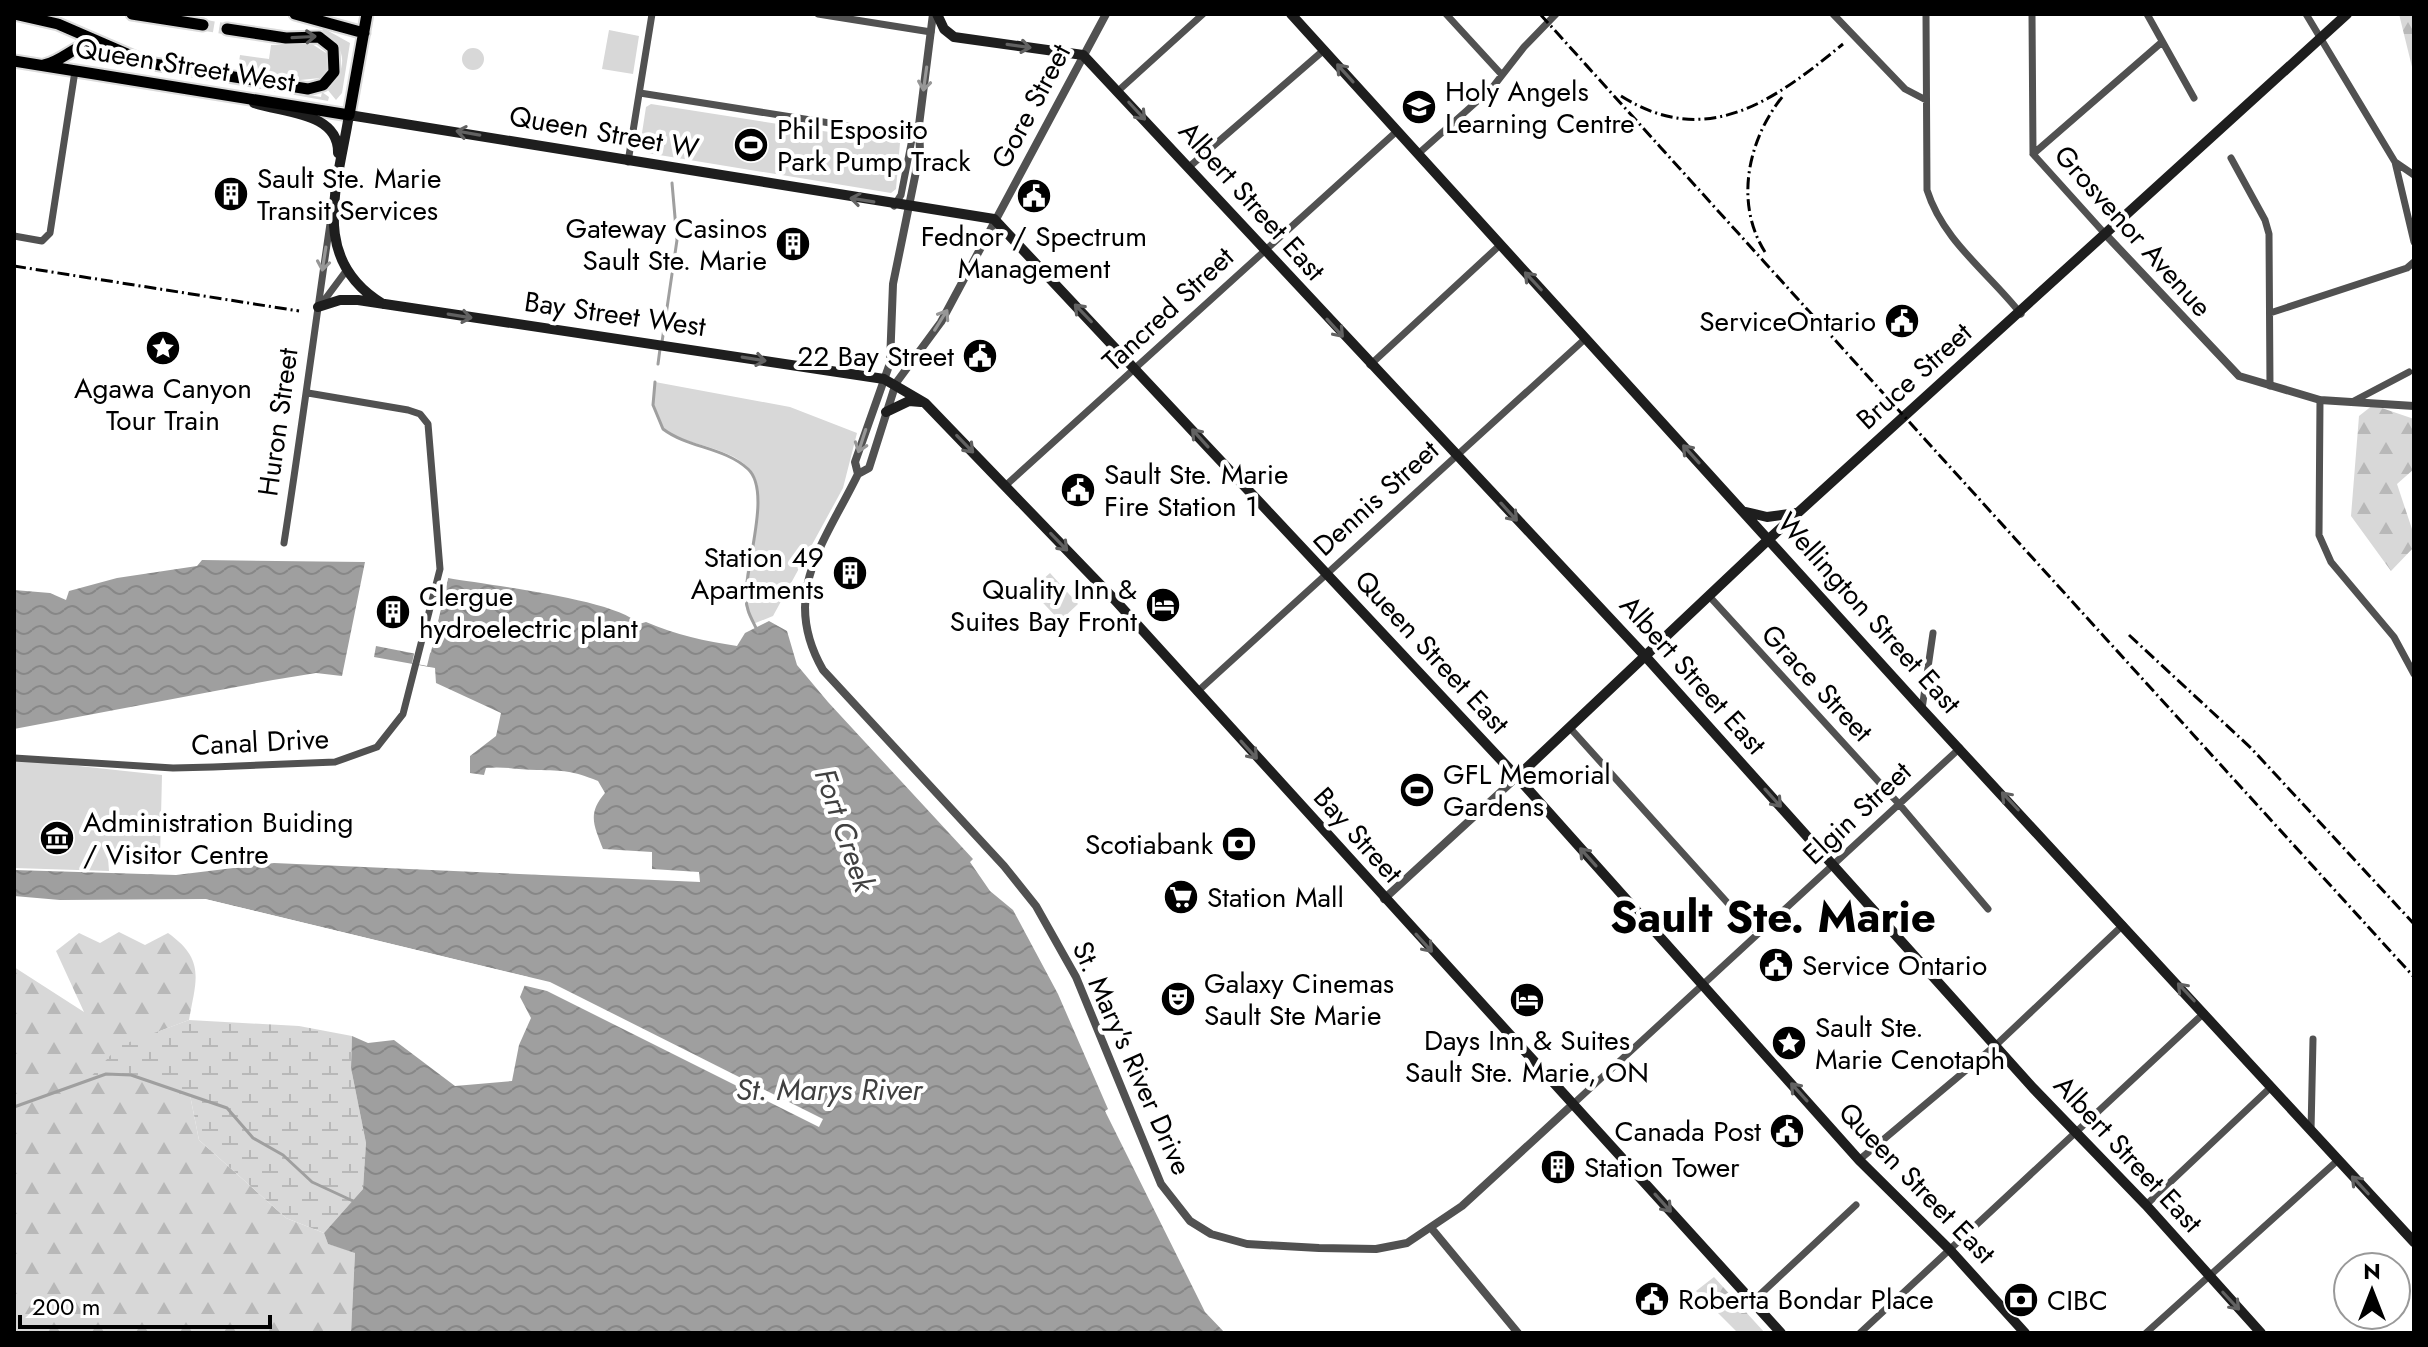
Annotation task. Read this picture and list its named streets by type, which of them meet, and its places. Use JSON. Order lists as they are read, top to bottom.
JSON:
{
  "streets": {
    "highway": ["Queen Street West", "Huron Street"],
    "main road": [
      "Queen Street W",
      "Albert Street East",
      "Bay Street West",
      "Bruce Street",
      "Wellington Street East",
      "Queen Street East",
      "Bay Street"
    ],
    "street": [
      "Gore Street",
      "Grosvenor Avenue",
      "Tancred Street",
      "Dennis Street",
      "Grace Street",
      "Canal Drive",
      "Elgin Street",
      "St. Mary's River Drive"
    ]
  },
  "crossings": [
    ["Queen Street West", "Queen Street W"],
    ["Queen Street West", "Huron Street"],
    ["Gore Street", "Queen Street W"],
    ["Gore Street", "Albert Street East"],
    ["Gore Street", "Bay Street West"],
    ["Gore Street", "Queen Street East"],
    ["Gore Street", "Bay Street"],
    ["Gore Street", "St. Mary's River Drive"],
    ["Queen Street W", "Huron Street"],
    ["Queen Street W", "Queen Street East"],
    ["Albert Street East", "Tancred Street"],
    ["Albert Street East", "Bruce Street"],
    ["Albert Street East", "Dennis Street"],
    ["Albert Street East", "Elgin Street"],
    ["Grosvenor Avenue", "Bruce Street"],
    ["Tancred Street", "Wellington Street East"],
    ["Tancred Street", "Queen Street East"],
    ["Tancred Street", "Bay Street"],
    ["Bay Street West", "Huron Street"],
    ["Bay Street West", "Bay Street"],
    ["Bay Street West", "St. Mary's River Drive"],
    ["Bruce Street", "Wellington Street East"],
    ["Bruce Street", "Queen Street East"],
    ["Bruce Street", "Grace Street"],
    ["Huron Street", "Canal Drive"],
    ["Dennis Street", "Wellington Street East"],
    ["Dennis Street", "Queen Street East"],
    ["Dennis Street", "Bay Street"],
    ["Wellington Street East", "Elgin Street"],
    ["Queen Street East", "Elgin Street"],
    ["Grace Street", "Elgin Street"],
    ["Elgin Street", "Bay Street"],
    ["Elgin Street", "St. Mary's River Drive"],
    ["Bay Street", "St. Mary's River Drive"]
  ],
  "one_way": [
    "Gore Street",
    "Queen Street W",
    "Albert Street East",
    "Bay Street West",
    "Wellington Street East",
    "Queen Street East",
    "Bay Street"
  ],
  "districts": ["Sault Ste. Marie"],
  "water": ["Fort Creek", "St. Marys River"],
  "places": {
    "school or university": ["Holy Angels Learning Centre"],
    "sports": ["Phil Esposito Park Pump Track", "GFL Memorial Gardens"],
    "building": [
      "Sault Ste. Marie Transit Services",
      "Gateway Casinos Sault Ste. Marie",
      "Station 49 Apartments",
      "Clergue hydroelectric plant",
      "Station Tower"
    ],
    "public building": [
      "Fednor / Spectrum Management",
      "ServiceOntario",
      "22 Bay Street",
      "Sault Ste. Marie Fire Station 1",
      "Service Ontario",
      "Canada Post",
      "Roberta Bondar Place"
    ],
    "place": ["Agawa Canyon Tour Train", "Sault Ste. Marie Cenotaph"],
    "hotel": ["Quality Inn & Suites Bay Front", "Days Inn & Suites Sault Ste. Marie, ON"],
    "museum": ["Administration Buiding / Visitor Centre"],
    "bank": ["Scotiabank", "CIBC"],
    "supermarket": ["Station Mall"],
    "theatre": ["Galaxy Cinemas Sault Ste Marie"]
  },
  "scale_bar": "200 m",
  "north": "top"
}
